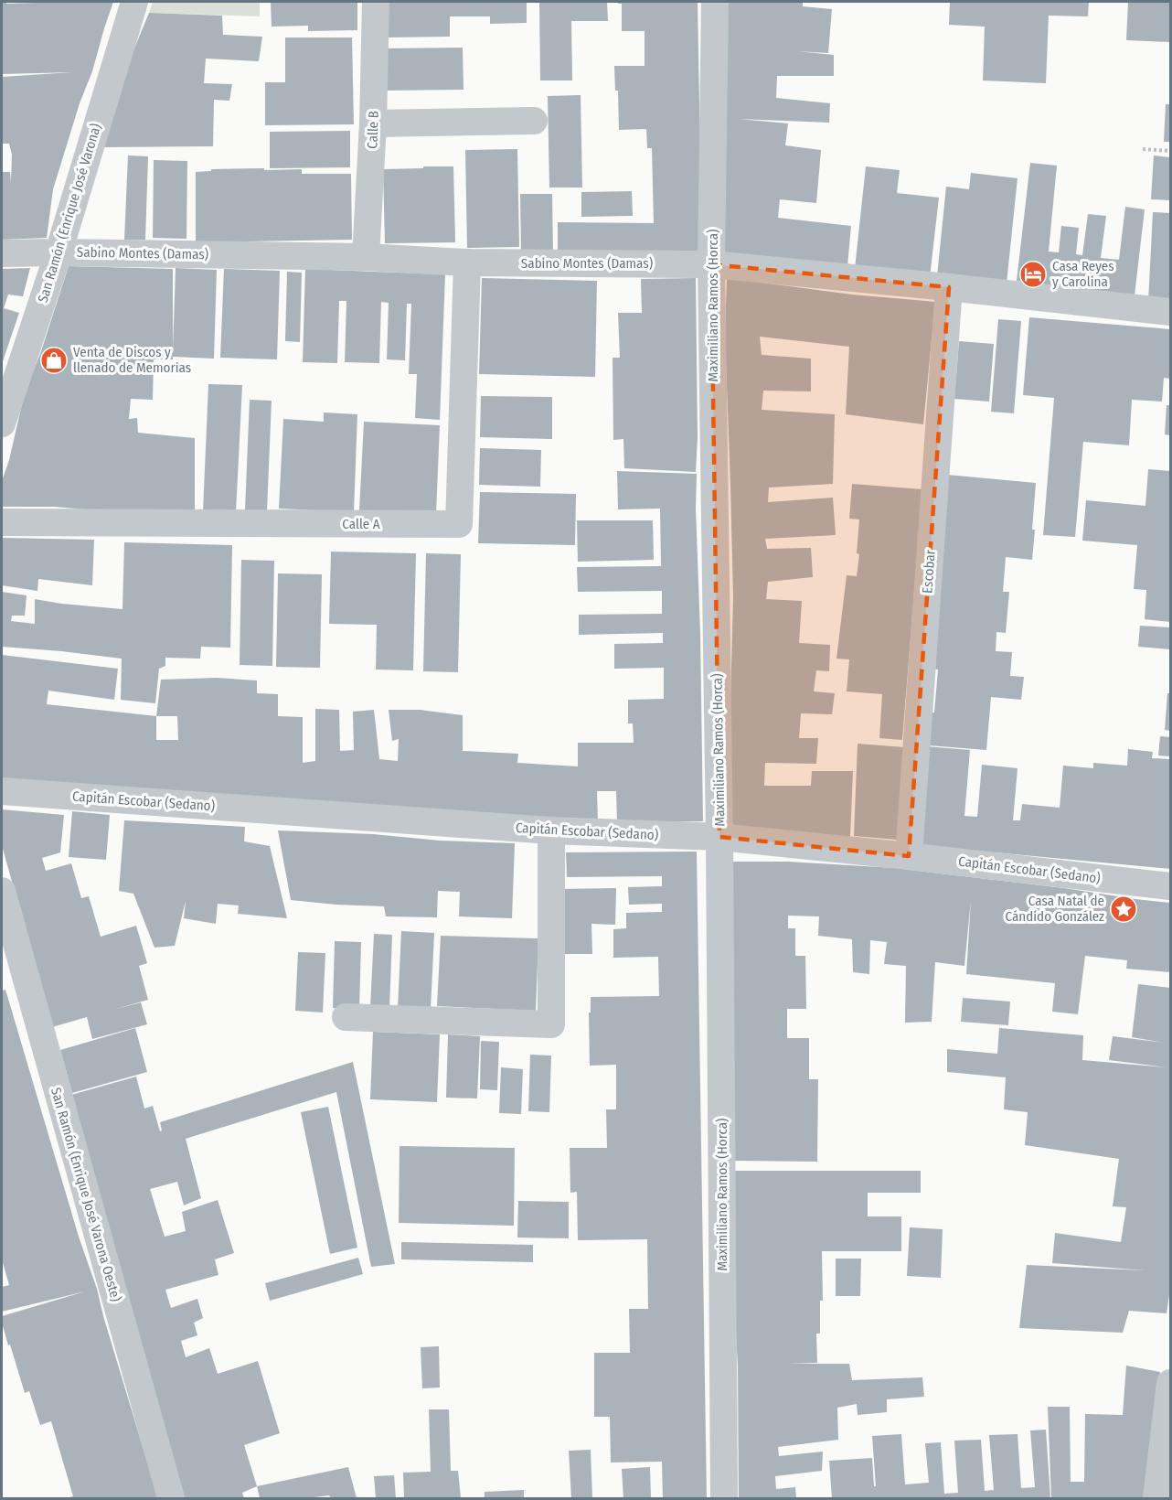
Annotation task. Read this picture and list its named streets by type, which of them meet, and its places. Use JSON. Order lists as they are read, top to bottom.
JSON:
{
  "streets": {
    "street": [
      "Calle B",
      "San Ramón (Enrique José Varona)",
      "Sabino Montes (Damas)",
      "Maximiliano Ramos (Horca)",
      "Calle A",
      "Escobar",
      "Capitán Escobar (Sedano)",
      "San Ramón (Enrique José Varona Oeste)"
    ]
  },
  "crossings": [
    ["Calle B", "Sabino Montes (Damas)"],
    ["San Ramón (Enrique José Varona)", "Sabino Montes (Damas)"],
    ["Sabino Montes (Damas)", "Maximiliano Ramos (Horca)"],
    ["Sabino Montes (Damas)", "Calle A"],
    ["Sabino Montes (Damas)", "Escobar"],
    ["Maximiliano Ramos (Horca)", "Capitán Escobar (Sedano)"],
    ["Escobar", "Capitán Escobar (Sedano)"]
  ],
  "places": {
    "hotel": ["Casa Reyes y Carolina"],
    "shop": ["Venta de Discos y llenado de Memorias"],
    "place": ["Casa Natal de Cándido González"]
  }
}
